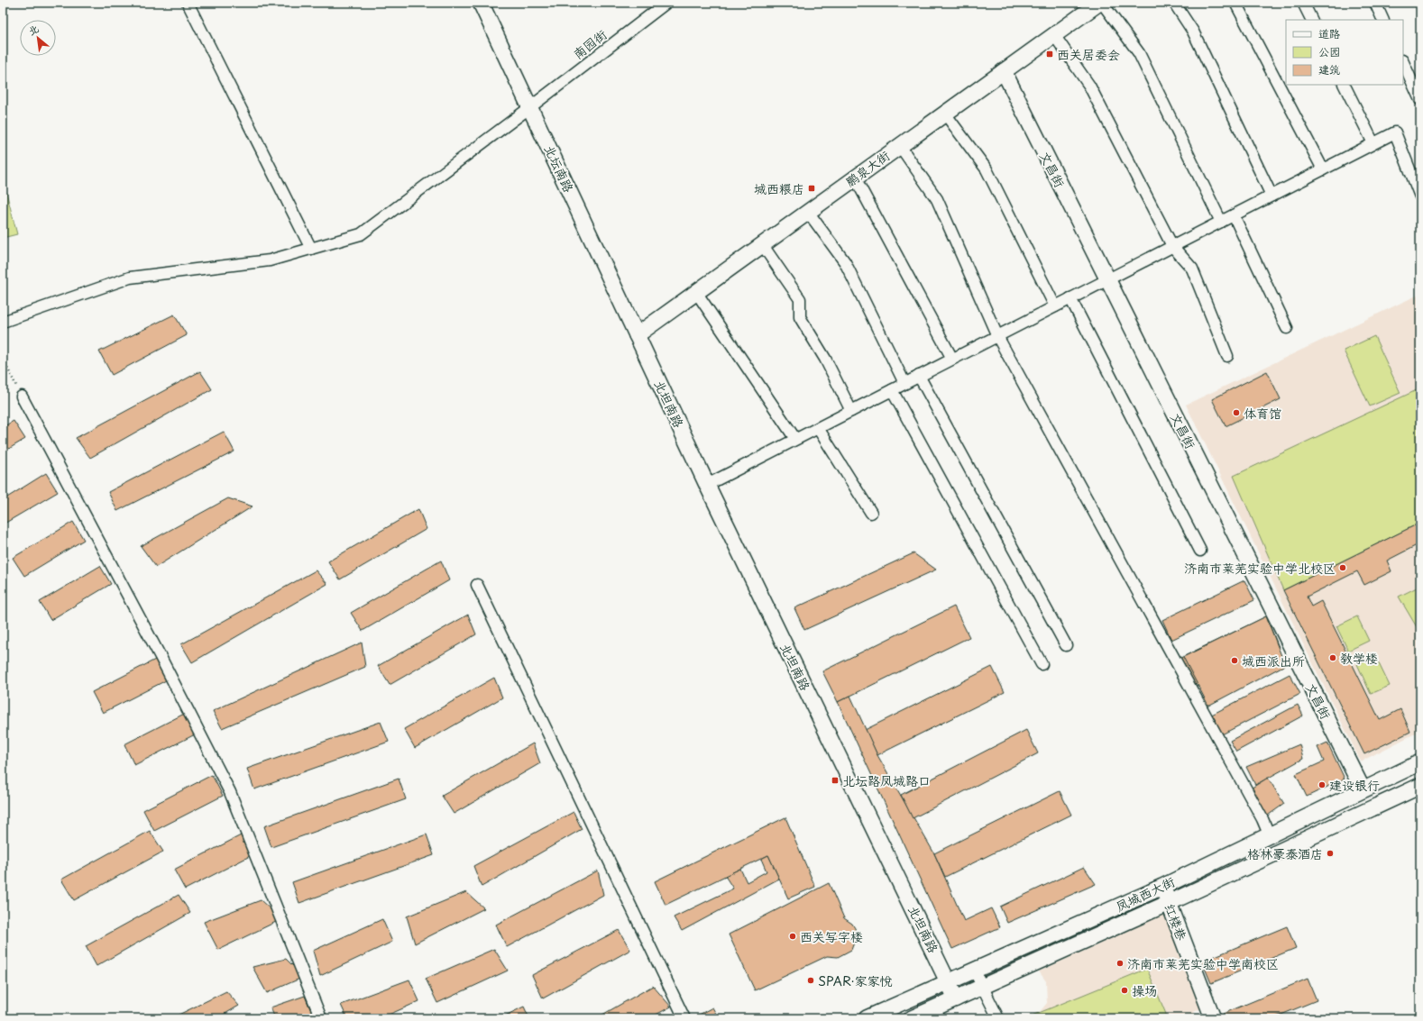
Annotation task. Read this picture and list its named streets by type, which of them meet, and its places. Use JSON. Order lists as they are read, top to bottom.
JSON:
{
  "streets": {
    "main road": [
      "北坛南路",
      "鹏泉大街",
      "文昌街",
      "北坦南路",
      "凤城西大街",
      "红楼巷"
    ],
    "street": ["南园街"]
  },
  "crossings": [
    ["南园街", "北坛南路"],
    ["北坛南路", "鹏泉大街"],
    ["北坛南路", "北坦南路"],
    ["鹏泉大街", "文昌街"],
    ["鹏泉大街", "北坦南路"],
    ["文昌街", "凤城西大街"],
    ["北坦南路", "凤城西大街"],
    ["凤城西大街", "红楼巷"]
  ],
  "places": {
    "transit": ["西关居委会", "城西粮店", "北坛路凤城路口"],
    "other": [
      "体育馆",
      "济南市莱芜实验中学北校区",
      "教学楼",
      "城西派出所",
      "建设银行",
      "格林豪泰酒店",
      "西关写字楼",
      "济南市莱芜实验中学南校区",
      "SPAR·家家悦",
      "操场"
    ]
  },
  "legend": ["道路", "公园", "建筑"],
  "north": "top left"
}
